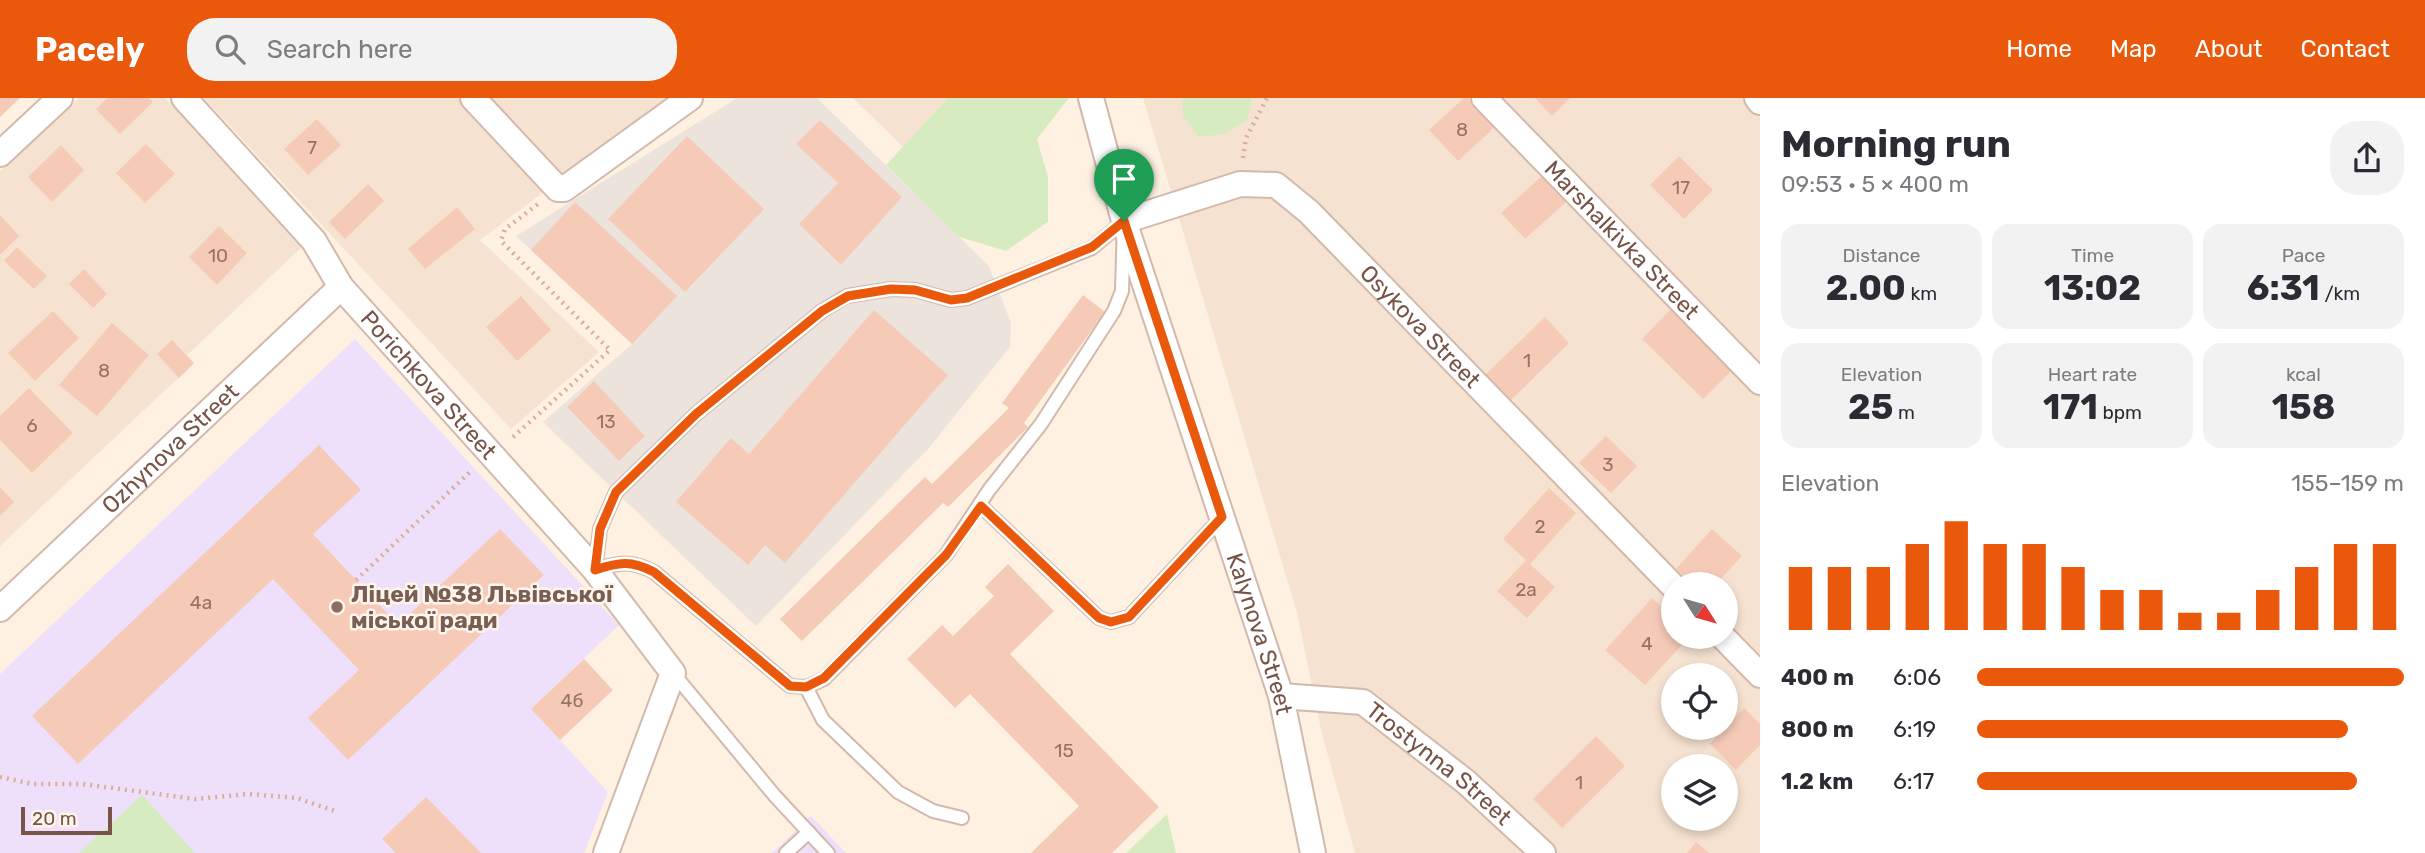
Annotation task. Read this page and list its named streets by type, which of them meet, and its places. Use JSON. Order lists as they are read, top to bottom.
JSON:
{
  "streets": {
    "street": [
      "Marshalkivka Street",
      "Osykova Street",
      "Porichkova Street",
      "Ozhynova Street",
      "Kalynova Street",
      "Trostynna Street"
    ]
  },
  "crossings": [
    ["Osykova Street", "Kalynova Street"],
    ["Porichkova Street", "Ozhynova Street"],
    ["Kalynova Street", "Trostynna Street"]
  ],
  "places": ["Ліцей №38 Львівської міської ради"],
  "house_numbers": [
    "8",
    "7",
    "17",
    "10",
    "1",
    "8",
    "13",
    "6",
    "3",
    "2",
    "2а",
    "4а",
    "4",
    "4б",
    "15",
    "1"
  ],
  "scale_bar": "20 m",
  "north": "bottom right",
  "page": {
    "header": "Pacely",
    "search": "Search here",
    "nav": [
      "Home",
      "Map",
      "About",
      "Contact"
    ],
    "heading": ["Morning run", "09:53 · 5 × 400 m"],
    "stats": [
      ["Distance", "2.00 km"],
      ["Time", "13:02"],
      ["Pace", "6:31 /km"],
      ["Elevation", "25 m"],
      ["Heart rate", "171 bpm"],
      ["kcal", "158"]
    ],
    "chart": ["Elevation", "155–159 m"],
    "list": [
      {
        "name": "400 m",
        "note": "6:06"
      },
      {
        "name": "800 m",
        "note": "6:19"
      },
      {
        "name": "1.2 km",
        "note": "6:17"
      }
    ],
    "scale": "20 m"
  }
}
